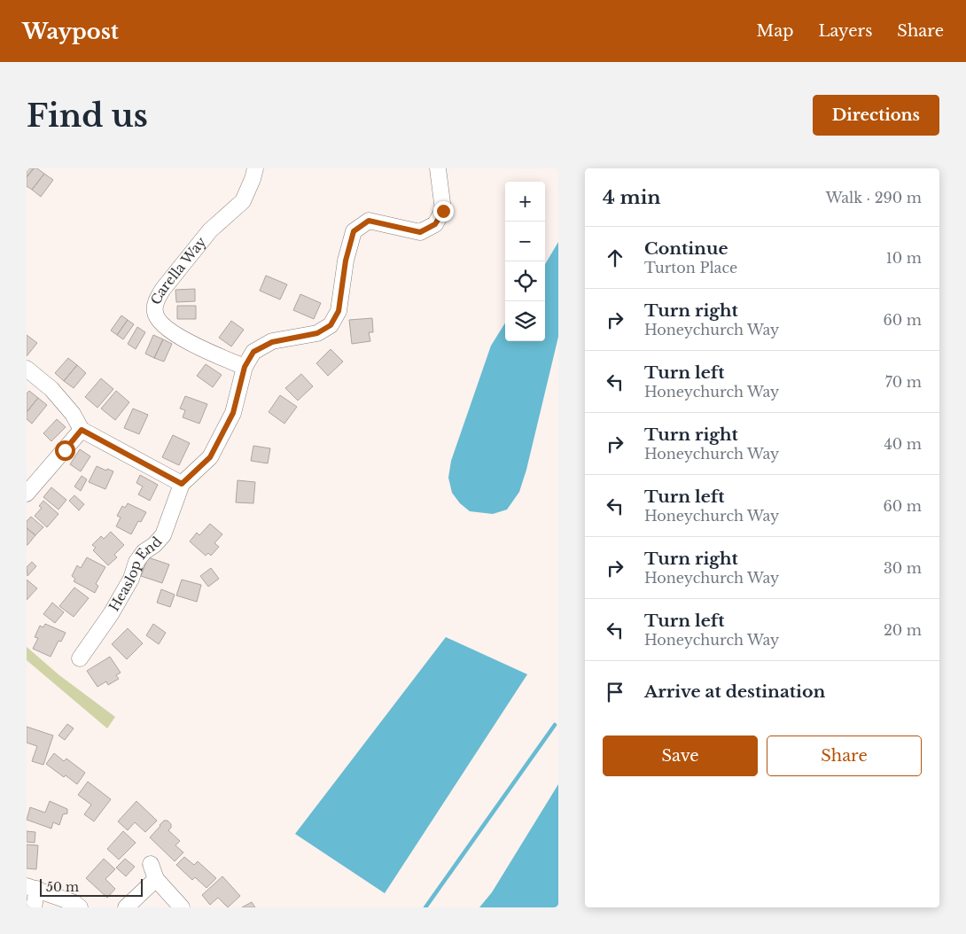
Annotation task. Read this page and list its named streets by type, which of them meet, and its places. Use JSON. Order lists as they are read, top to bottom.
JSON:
{
  "streets": {
    "street": ["Carella Way", "Heaslop End"]
  },
  "scale_bar": "50 m",
  "page": {
    "header": "Waypost",
    "nav": ["Map", "Layers", "Share"],
    "buttons": [
      "Directions",
      ["Save", "Share"]
    ],
    "title": "Find us",
    "heading": ["4 min", "Walk · 290 m"],
    "map_buttons": ["+", "−"],
    "list": [
      ["Continue", "Turton Place", "10 m"],
      ["Turn right", "Honeychurch Way", "60 m"],
      ["Turn left", "Honeychurch Way", "70 m"],
      ["Turn right", "Honeychurch Way", "40 m"],
      ["Turn left", "Honeychurch Way", "60 m"],
      ["Turn right", "Honeychurch Way", "30 m"],
      ["Turn left", "Honeychurch Way", "20 m"],
      "Arrive at destination"
    ],
    "scale": "50 m"
  }
}
